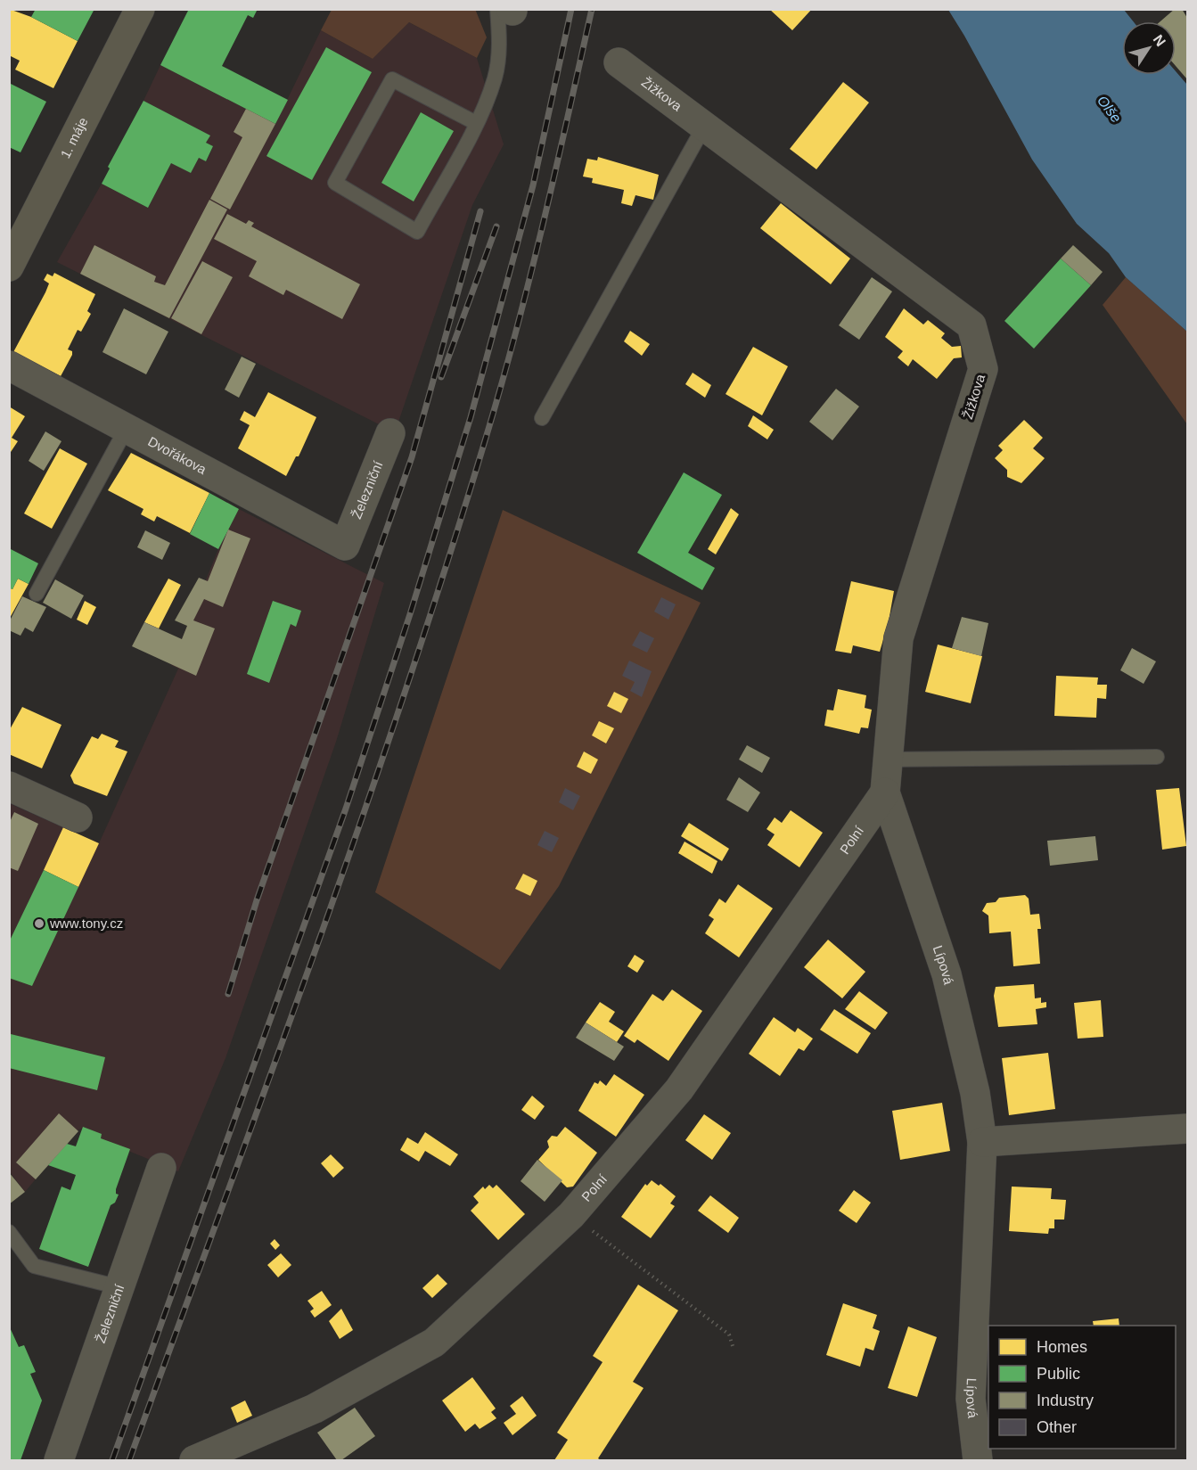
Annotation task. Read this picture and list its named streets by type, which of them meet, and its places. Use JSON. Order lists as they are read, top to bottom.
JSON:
{
  "streets": {
    "main road": ["1. máje"],
    "street": [
      "Žižkova",
      "Dvořákova",
      "Železniční",
      "Polní",
      "Lípová"
    ]
  },
  "crossings": [
    ["Žižkova", "Polní"],
    ["Žižkova", "Lípová"],
    ["Dvořákova", "Železniční"],
    ["Polní", "Lípová"]
  ],
  "water": ["Olše"],
  "places": ["www.tony.cz"],
  "legend": [
    "Homes",
    "Public",
    "Industry",
    "Other"
  ],
  "north": "top right"
}
